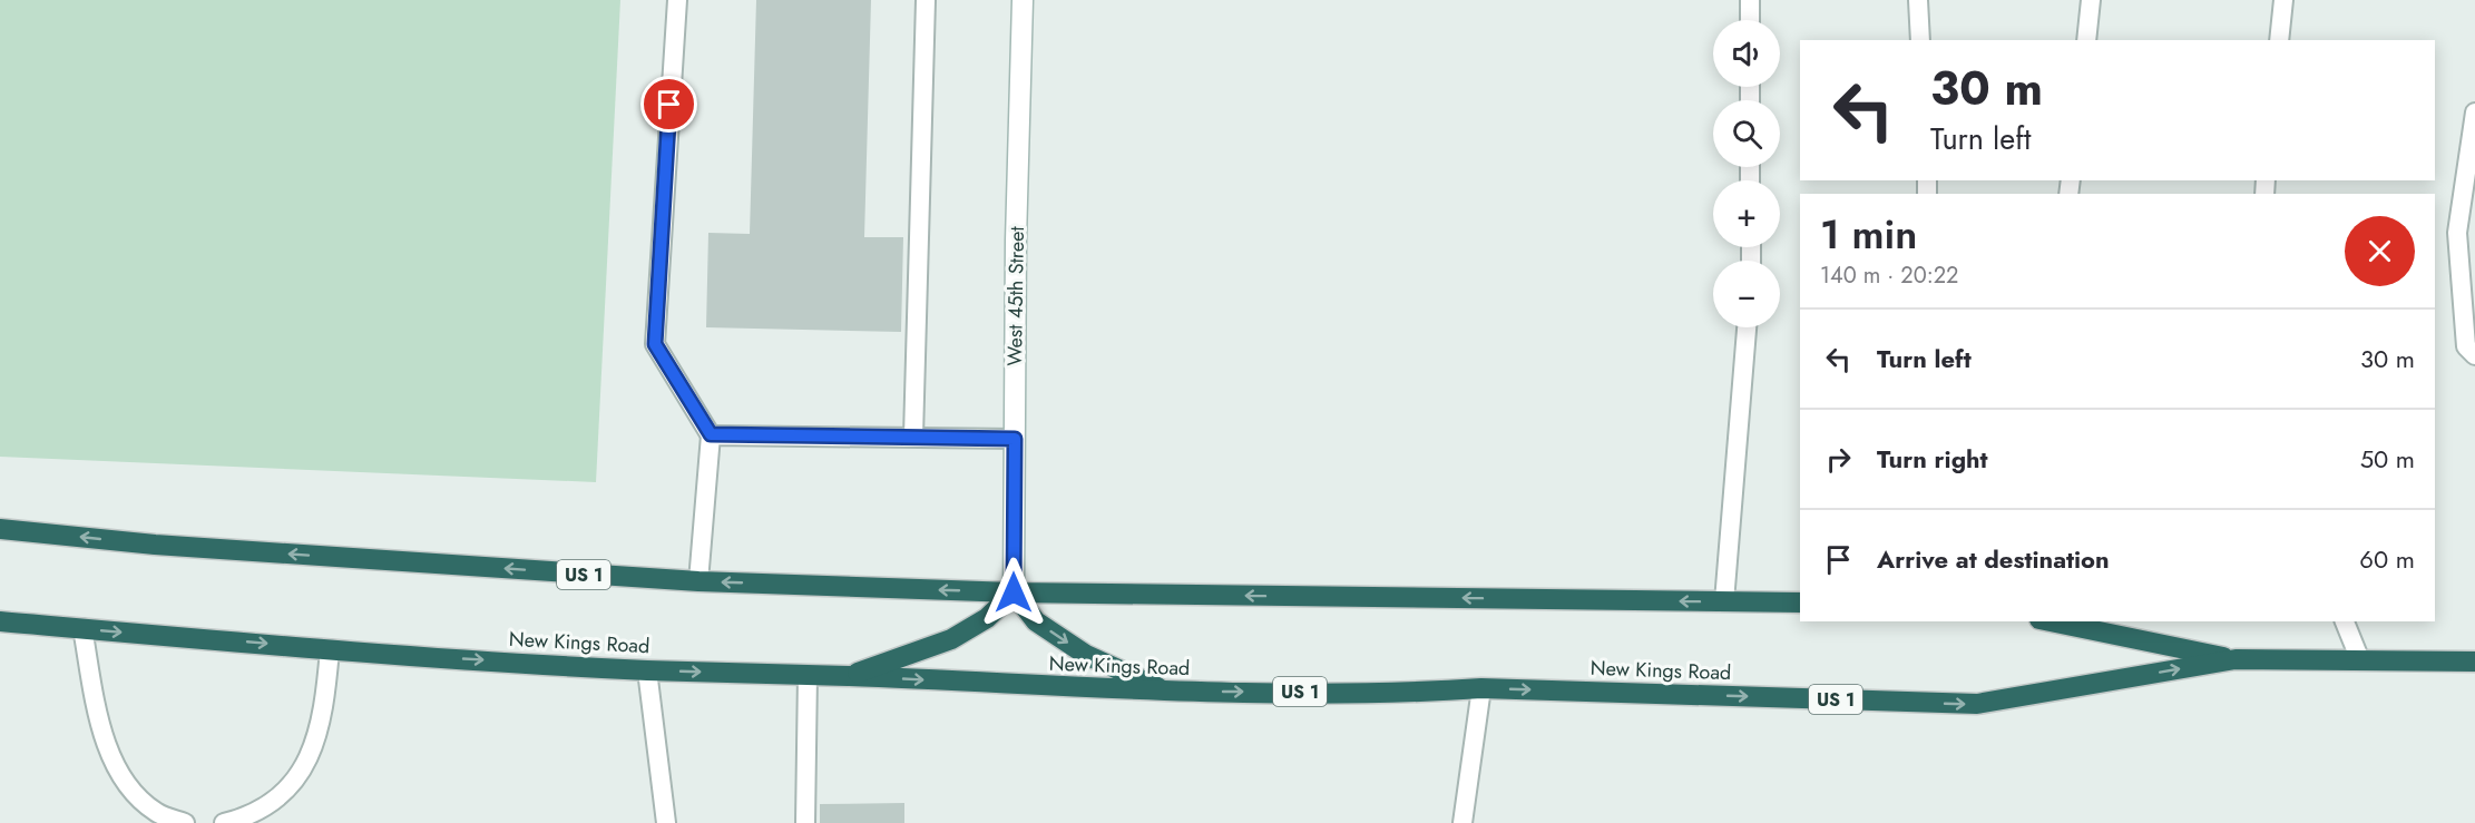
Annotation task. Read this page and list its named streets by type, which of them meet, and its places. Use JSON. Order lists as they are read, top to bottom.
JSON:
{
  "streets": {
    "highway": ["US 1", "New Kings Road"],
    "street": ["West 45th Street"]
  },
  "crossings": [
    ["West 45th Street", "US 1"]
  ],
  "page": {
    "map_buttons": ["+", "−"],
    "turn": ["30 m", "Turn left"],
    "heading": ["1 min", "140 m · 20:22"],
    "list": [
      {
        "name": "Turn left",
        "value": "30 m"
      },
      {
        "name": "Turn right",
        "value": "50 m"
      },
      {
        "name": "Arrive at destination",
        "value": "60 m"
      }
    ]
  }
}
